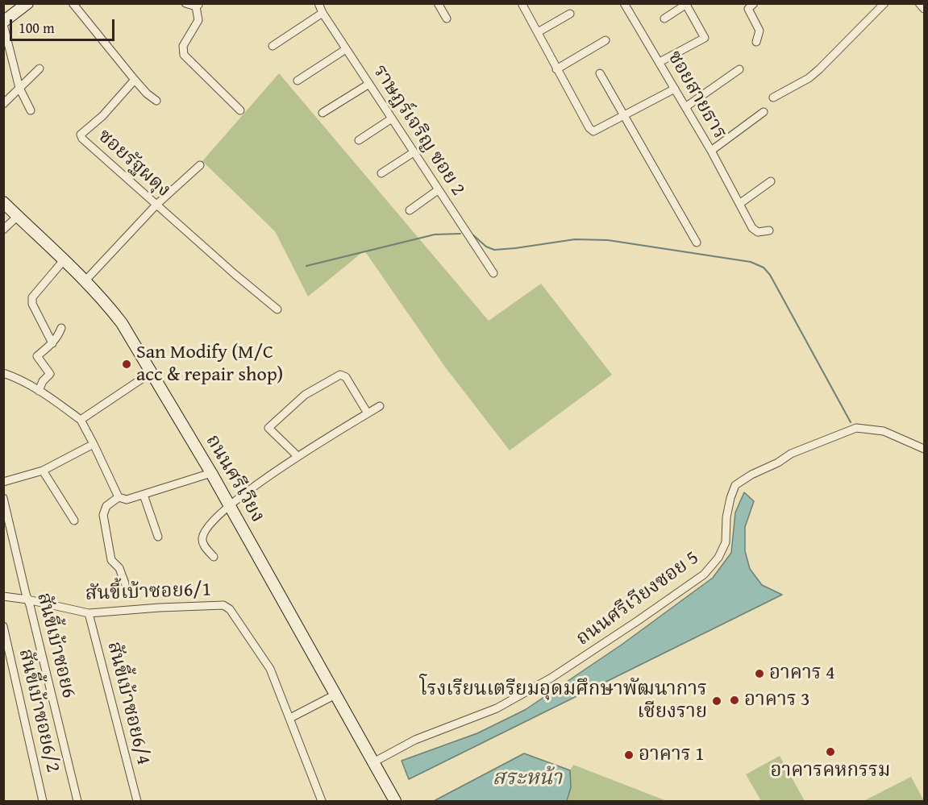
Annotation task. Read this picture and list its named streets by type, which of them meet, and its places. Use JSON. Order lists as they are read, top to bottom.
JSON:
{
  "streets": {
    "main road": ["ถนนศรีเวียง"],
    "street": [
      "ซอยสายธาร",
      "ราษฎร์เจริญ ซอย 2",
      "ซอยรัฐผดุง",
      "สันขี้เบ้าซอย6/1",
      "ถนนศรีเวียงซอย 5",
      "สันขี้เบ้าซอย6",
      "สันขี้เบ้าซอย6/4",
      "สันขี้เบ้าซอย6/2"
    ]
  },
  "crossings": [
    ["ถนนศรีเวียง", "ถนนศรีเวียงซอย 5"],
    ["สันขี้เบ้าซอย6/1", "สันขี้เบ้าซอย6"],
    ["สันขี้เบ้าซอย6/1", "สันขี้เบ้าซอย6/4"]
  ],
  "water": ["สระหน้า"],
  "places": [
    "San Modify (M/C acc & repair shop)",
    "อาคาร 4",
    "อาคาร 3",
    "โรงเรียนเตรียมอุดมศึกษาพัฒนาการ เชียงราย",
    "อาคารคหกรรม",
    "อาคาร 1"
  ],
  "scale_bar": "100 m"
}
